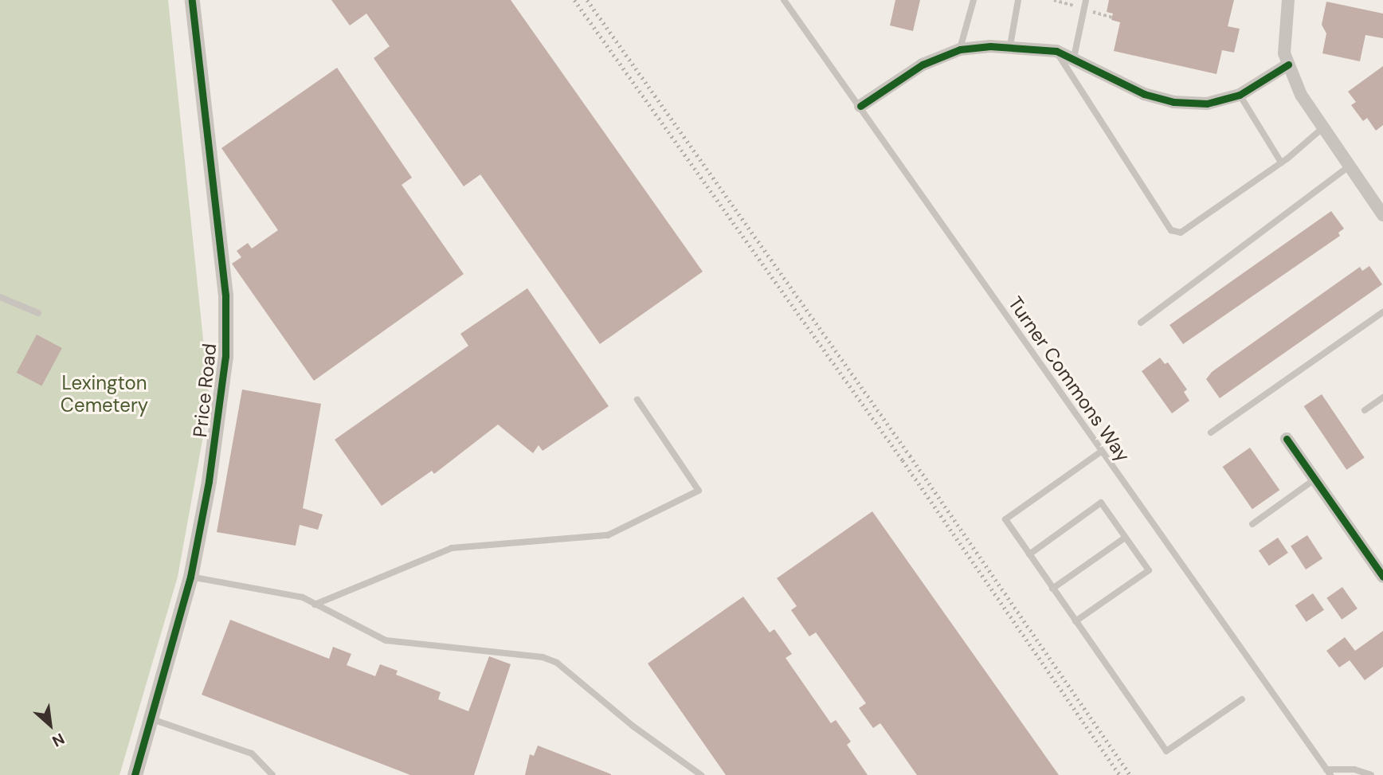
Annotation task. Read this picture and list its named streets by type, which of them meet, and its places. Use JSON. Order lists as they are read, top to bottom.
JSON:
{
  "streets": {
    "street": ["Price Road"],
    "lane": ["Turner Commons Way"]
  },
  "parks": ["Lexington Cemetery"],
  "north": "bottom right"
}
